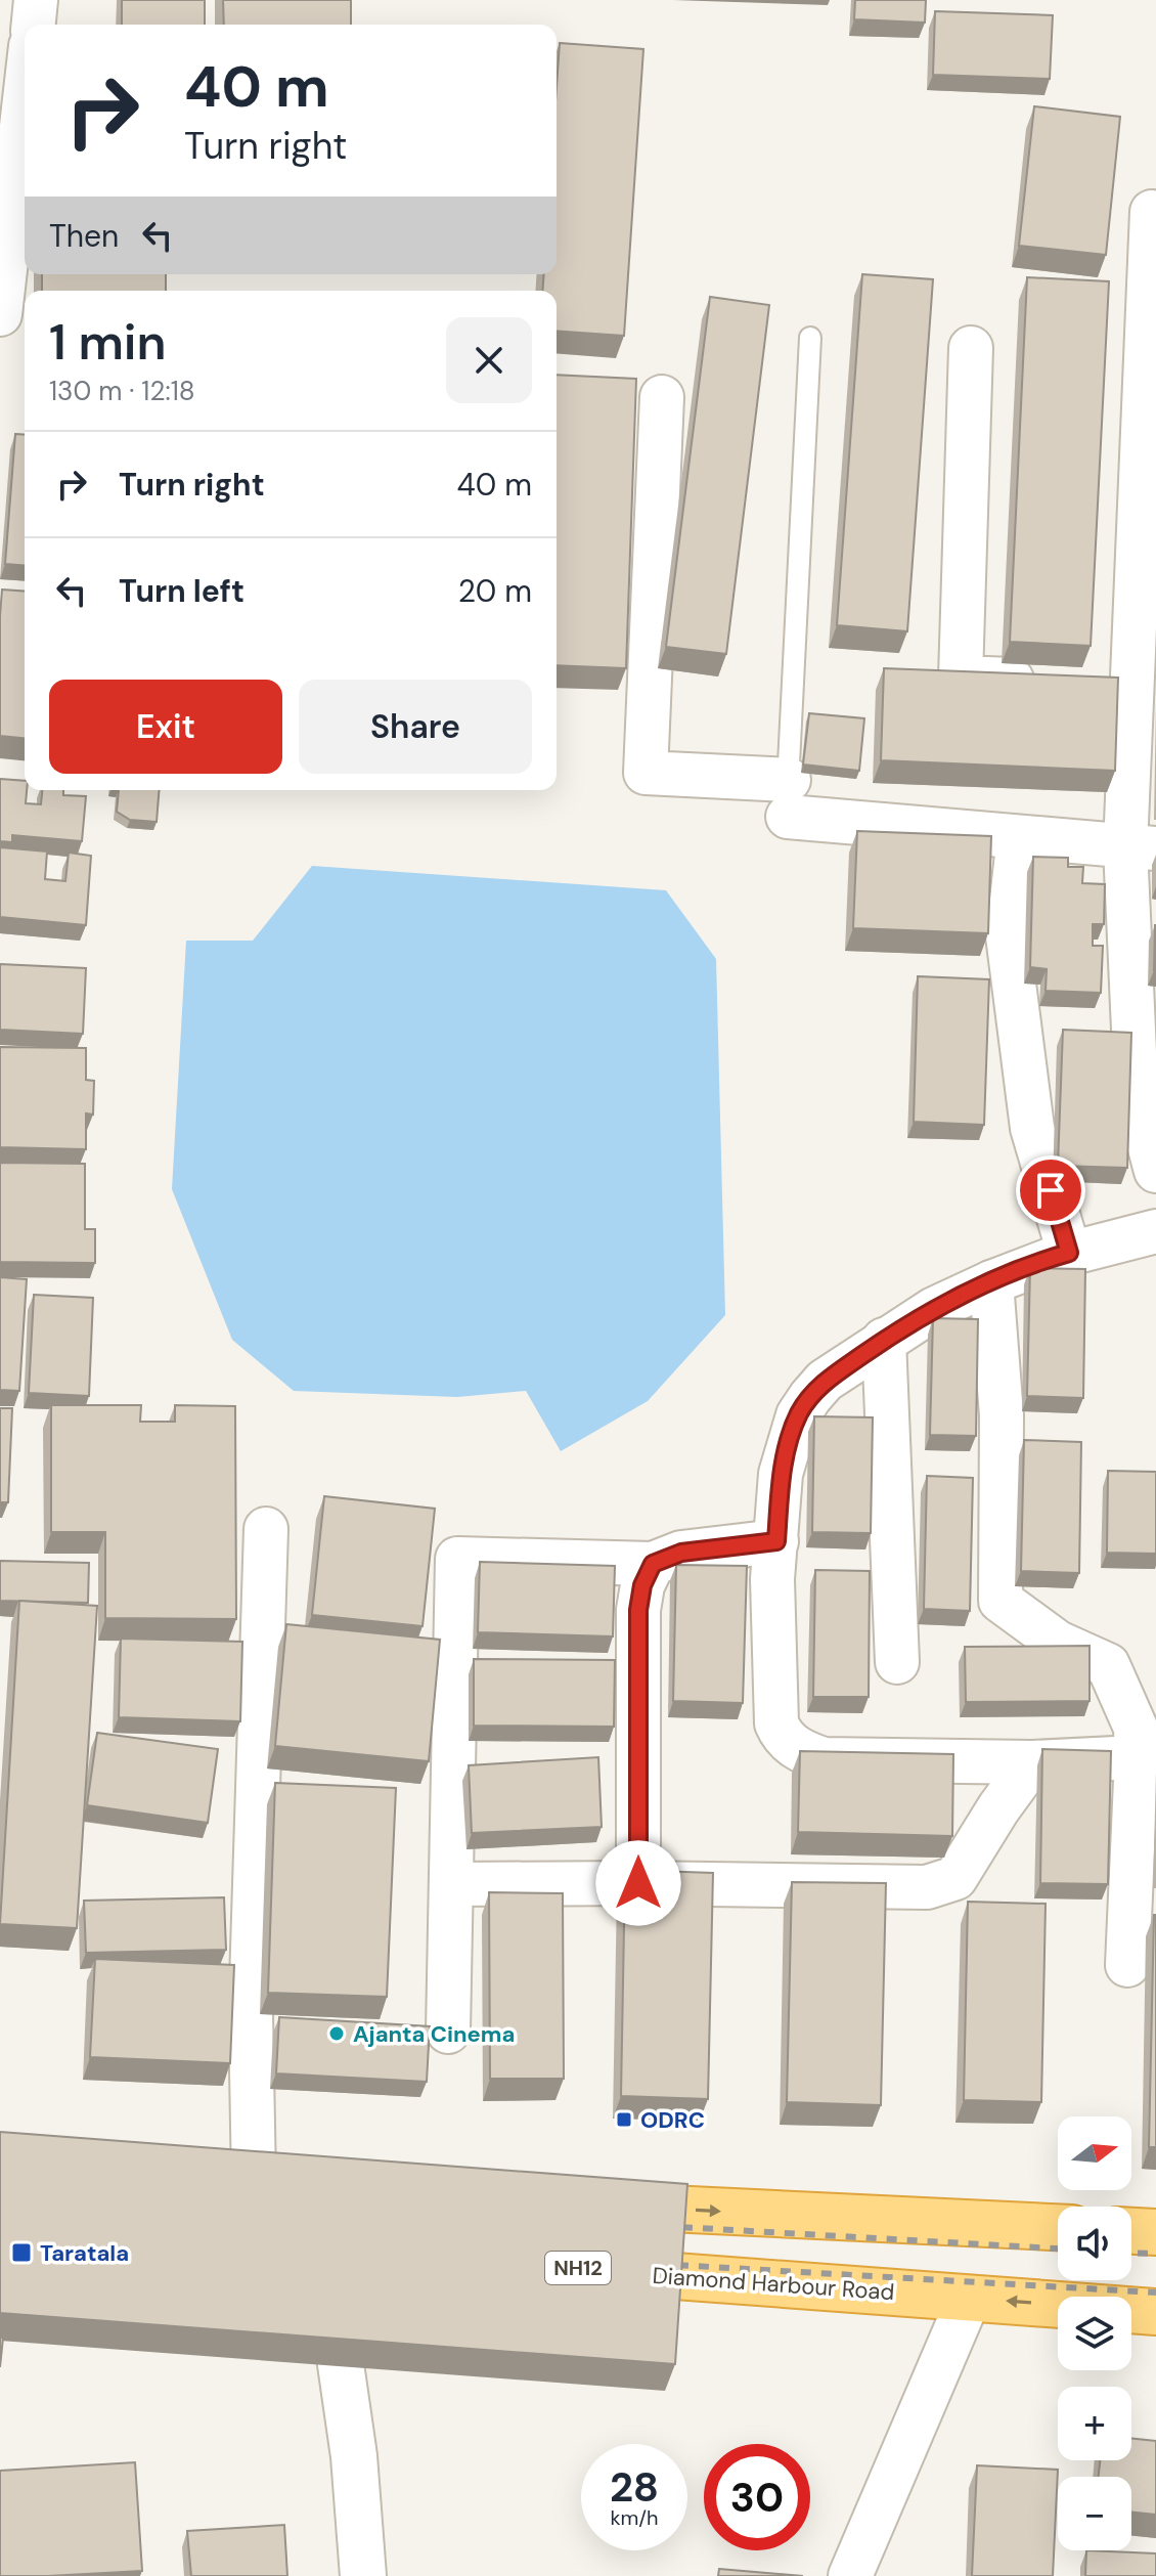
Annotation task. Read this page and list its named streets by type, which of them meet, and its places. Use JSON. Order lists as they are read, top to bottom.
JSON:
{
  "streets": {
    "highway": ["NH12", "Diamond Harbour Road"]
  },
  "places": {
    "other": ["Ajanta Cinema"],
    "transit": ["ODRC", "Taratala"]
  },
  "north": "right",
  "page": {
    "turn": ["40 m", "Turn right"],
    "then": "Then",
    "heading": ["1 min", "130 m · 12:18"],
    "list": [
      {
        "name": "Turn right",
        "value": "40 m"
      },
      {
        "name": "Turn left",
        "value": "20 m"
      }
    ],
    "buttons": ["Exit", "Share"],
    "map_buttons": ["+", "−"],
    "speed": "28 km/h",
    "limit": "30"
  }
}
